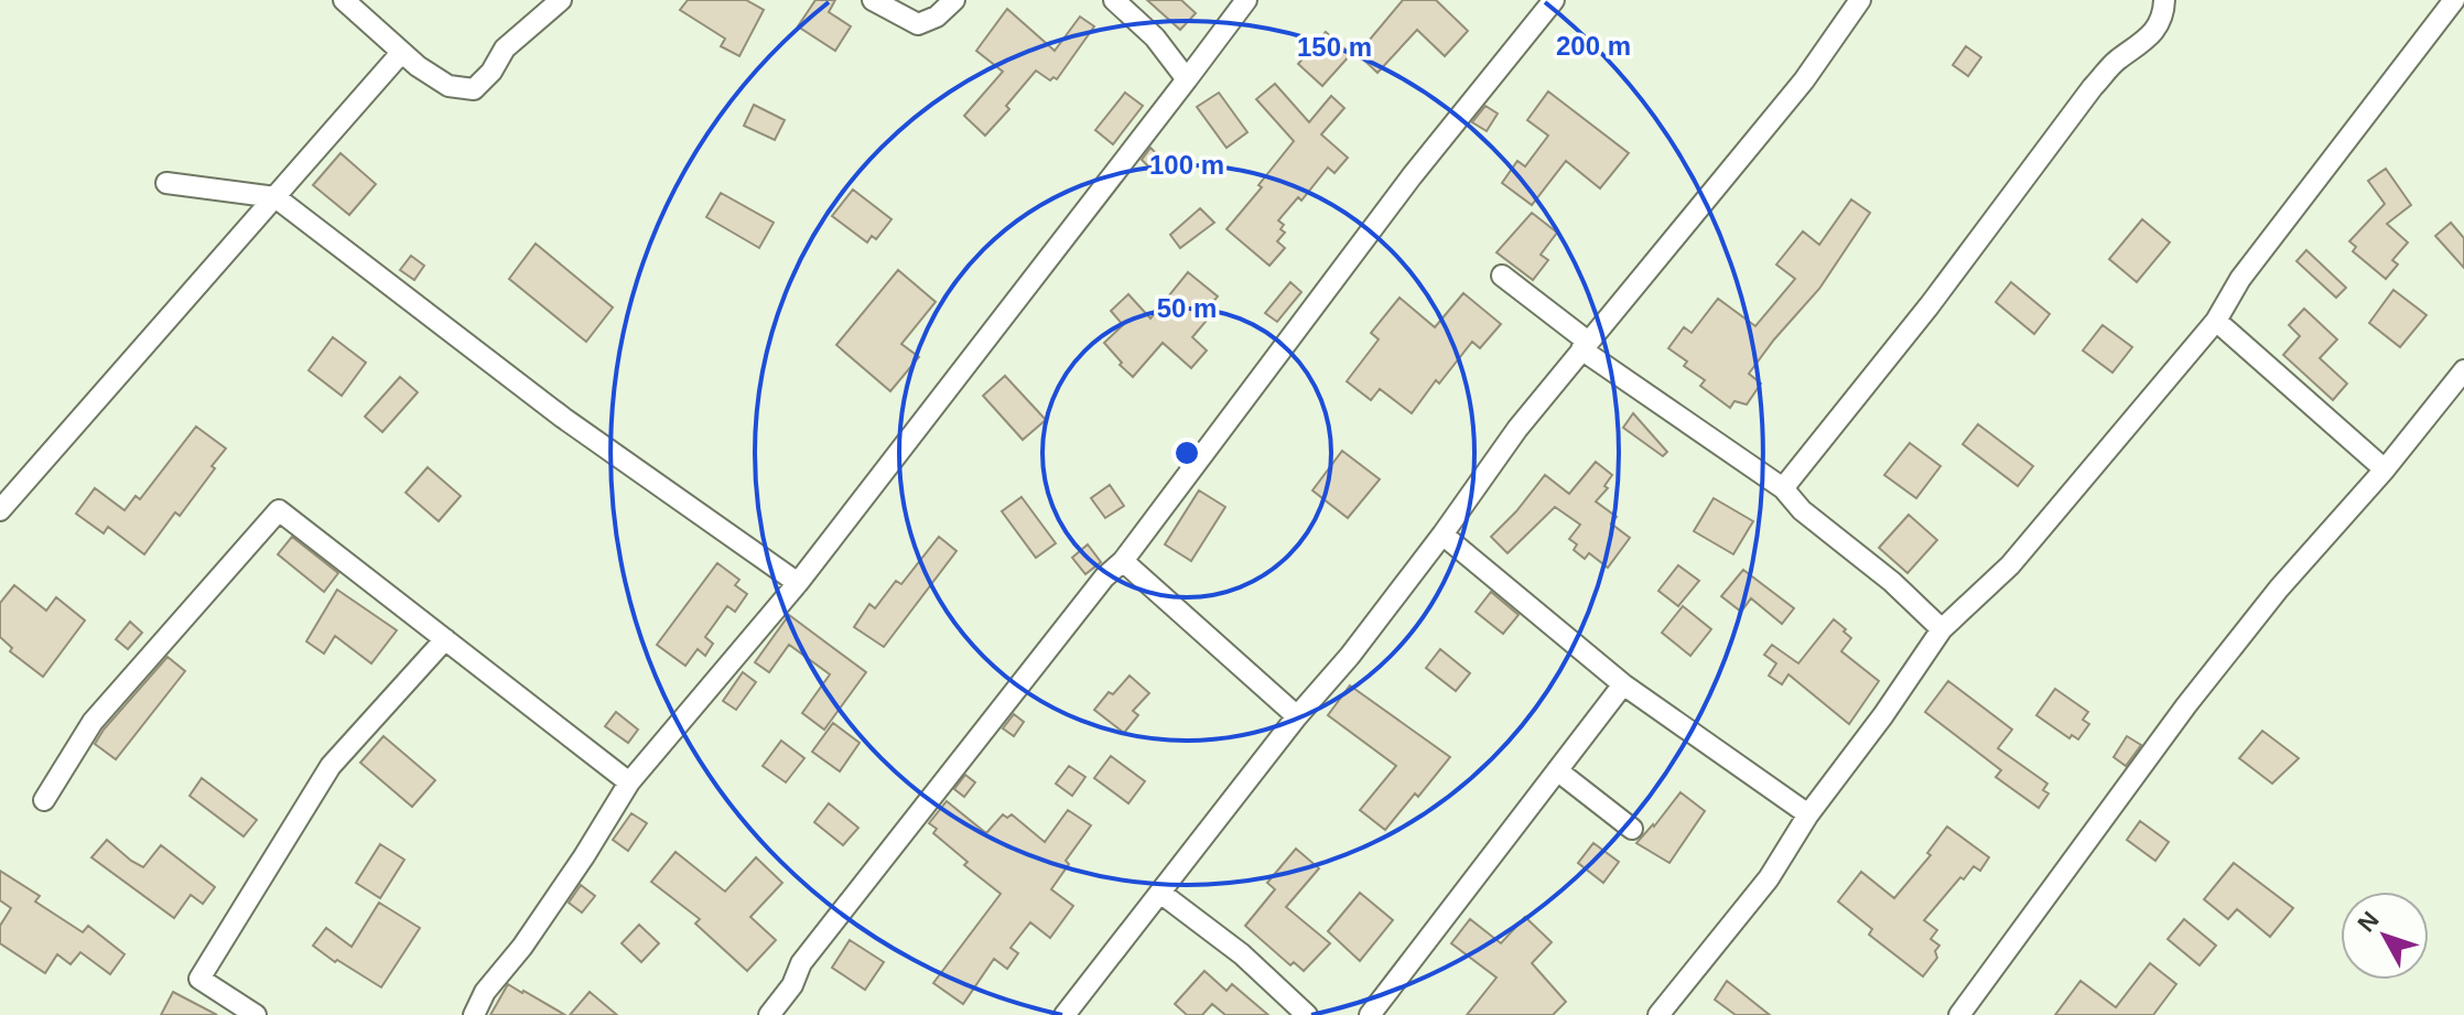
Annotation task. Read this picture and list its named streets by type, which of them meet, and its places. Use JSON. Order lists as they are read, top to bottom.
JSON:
{
  "north": "top left",
  "rings": [
    "200 m",
    "150 m",
    "100 m",
    "50 m"
  ]
}
